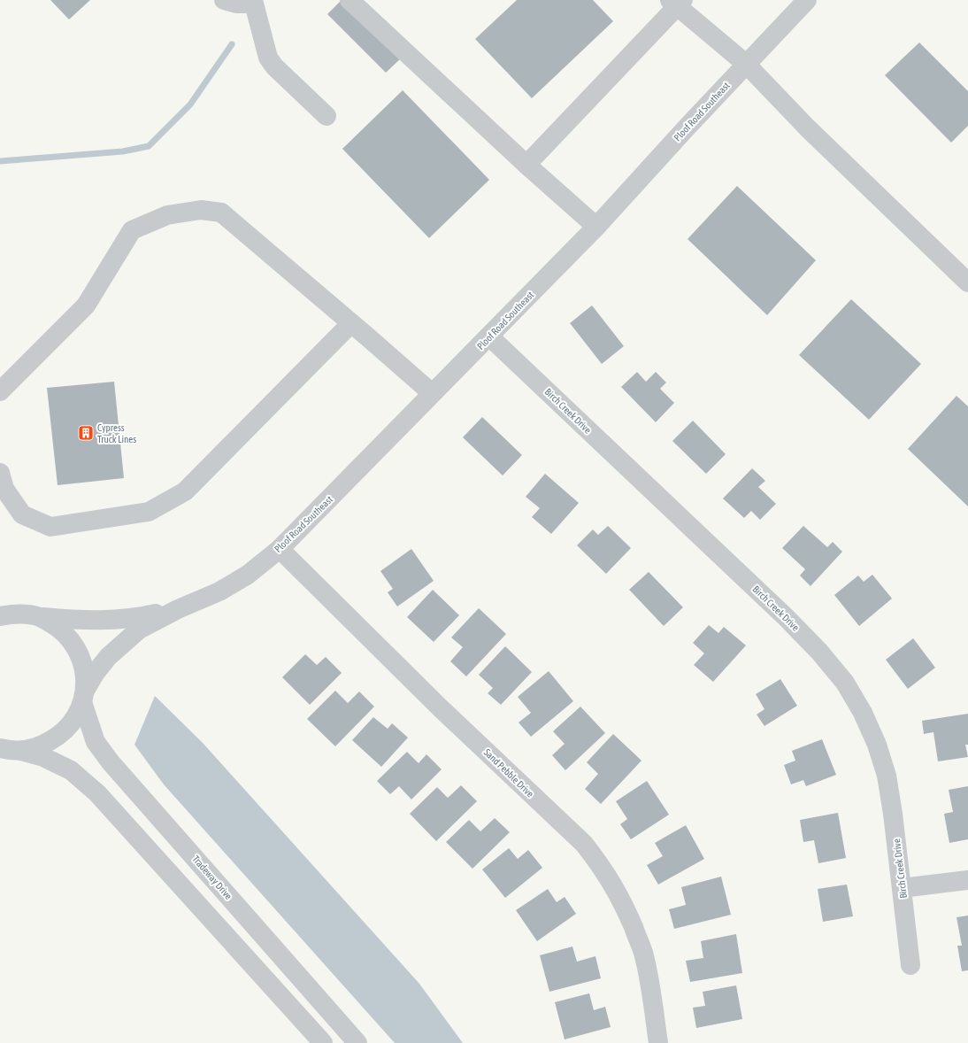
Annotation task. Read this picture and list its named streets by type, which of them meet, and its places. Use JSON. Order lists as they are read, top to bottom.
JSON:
{
  "streets": {
    "street": [
      "Ploof Road Southeast",
      "Birch Creek Drive",
      "Sand Pebble Drive",
      "Tradeway Drive"
    ]
  },
  "crossings": [
    ["Ploof Road Southeast", "Birch Creek Drive"],
    ["Ploof Road Southeast", "Sand Pebble Drive"],
    ["Ploof Road Southeast", "Tradeway Drive"]
  ],
  "places": {
    "building": ["Cypress Truck Lines"]
  }
}
